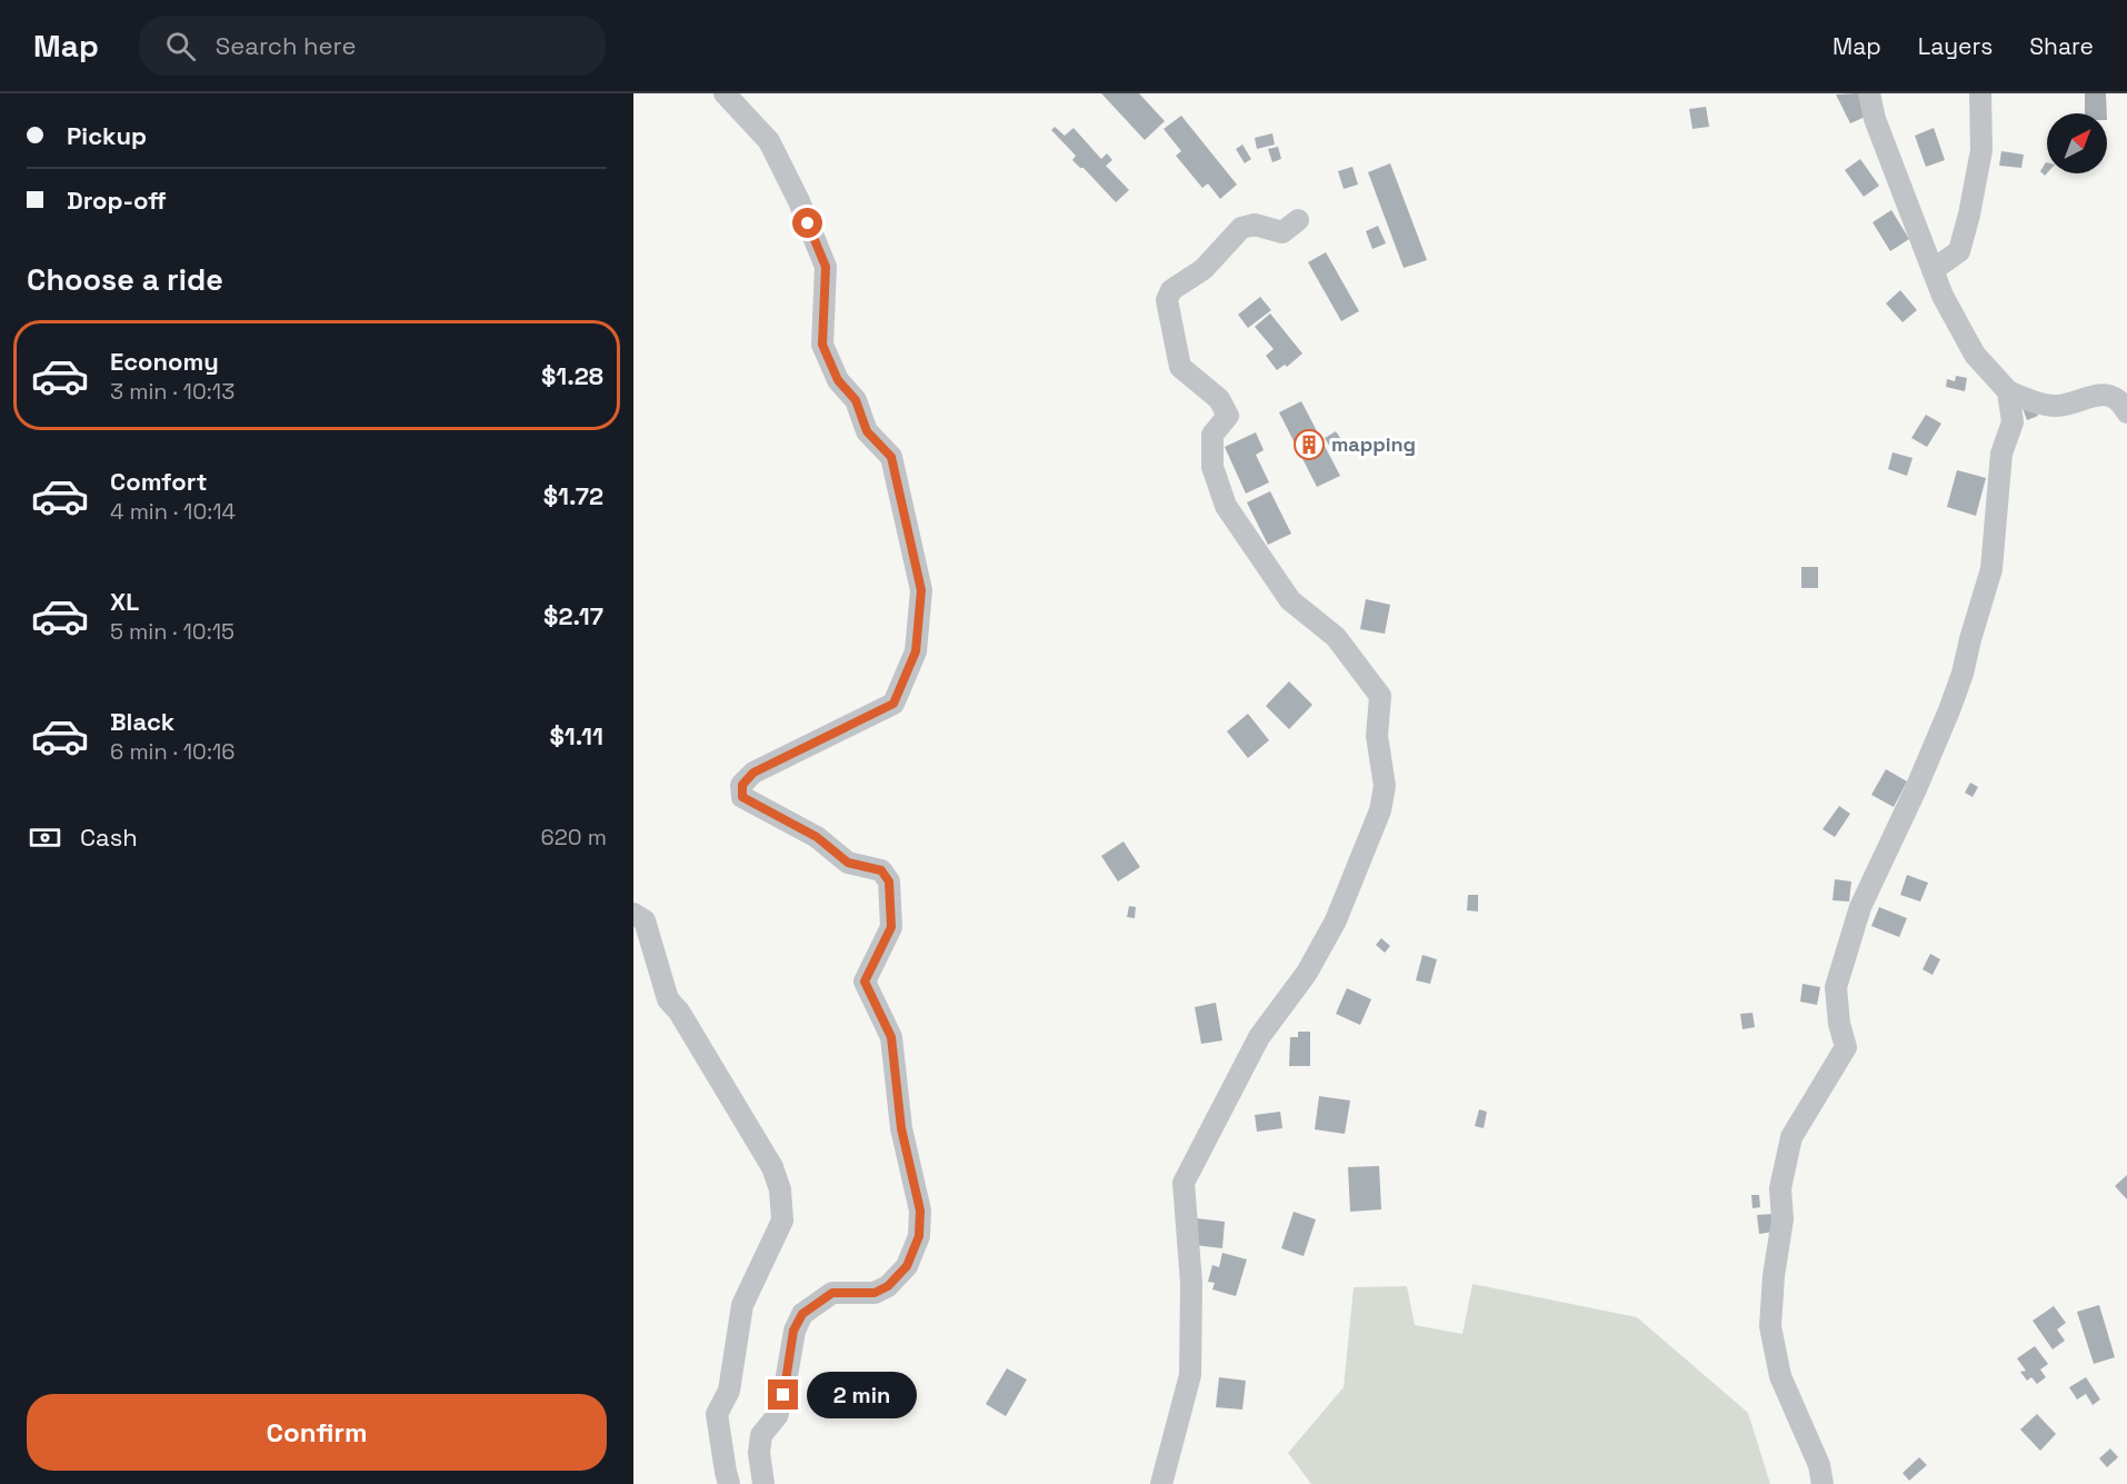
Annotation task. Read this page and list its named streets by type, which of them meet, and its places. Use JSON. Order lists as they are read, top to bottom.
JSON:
{
  "places": {
    "building": ["mapping"]
  },
  "north": "top right",
  "page": {
    "header": "Map",
    "search": "Search here",
    "nav": ["Map", "Layers", "Share"],
    "banner": ["Pickup", "Drop-off"],
    "heading": "Choose a ride",
    "list": [
      {
        "name": "Economy",
        "note": "3 min · 10:13",
        "value": "$1.28"
      },
      {
        "name": "Comfort",
        "note": "4 min · 10:14",
        "value": "$1.72"
      },
      {
        "name": "XL",
        "note": "5 min · 10:15",
        "value": "$2.17"
      },
      {
        "name": "Black",
        "note": "6 min · 10:16",
        "value": "$1.11"
      }
    ],
    "pay": ["Cash", "620 m"],
    "bubble": "2 min",
    "buttons": "Confirm"
  }
}
